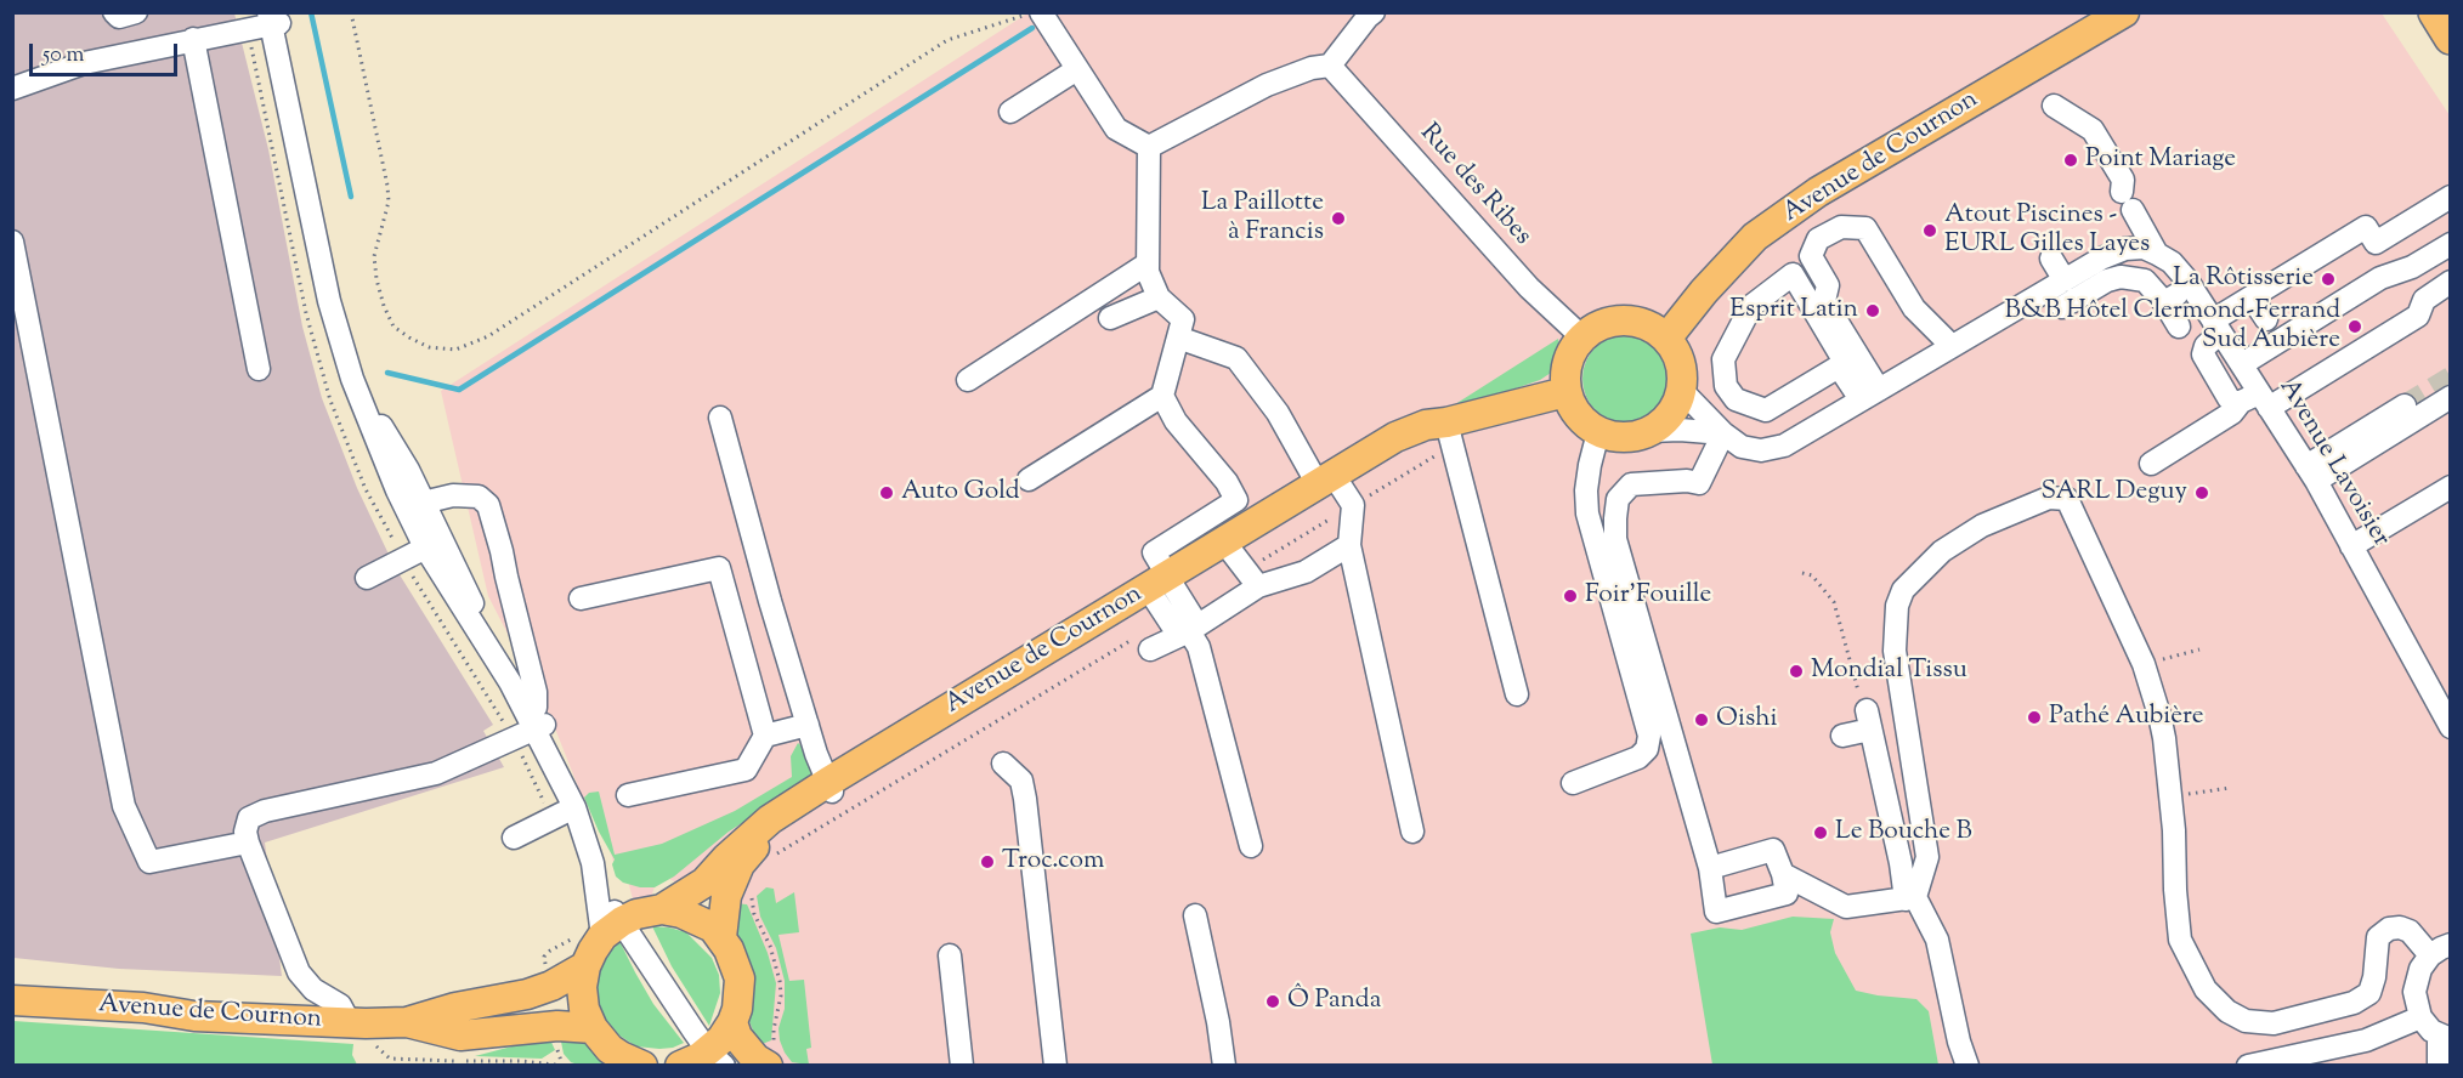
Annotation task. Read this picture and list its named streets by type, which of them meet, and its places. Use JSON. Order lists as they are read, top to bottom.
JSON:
{
  "streets": {
    "main road": ["Avenue de Cournon"],
    "street": ["Rue des Ribes", "Avenue Lavoisier"]
  },
  "crossings": [
    ["Avenue de Cournon", "Rue des Ribes"]
  ],
  "places": [
    "Point Mariage",
    "La Paillotte à Francis",
    "Atout Piscines - EURL Gilles Layes",
    "La Rôtisserie",
    "Esprit Latin",
    "B&B Hôtel Clermond-Ferrand Sud Aubière",
    "Auto Gold",
    "SARL Deguy",
    "Foir'Fouille",
    "Mondial Tissu",
    "Pathé Aubière",
    "Oishi",
    "Le Bouche B",
    "Troc.com",
    "Ô Panda"
  ],
  "scale_bar": "50 m"
}
